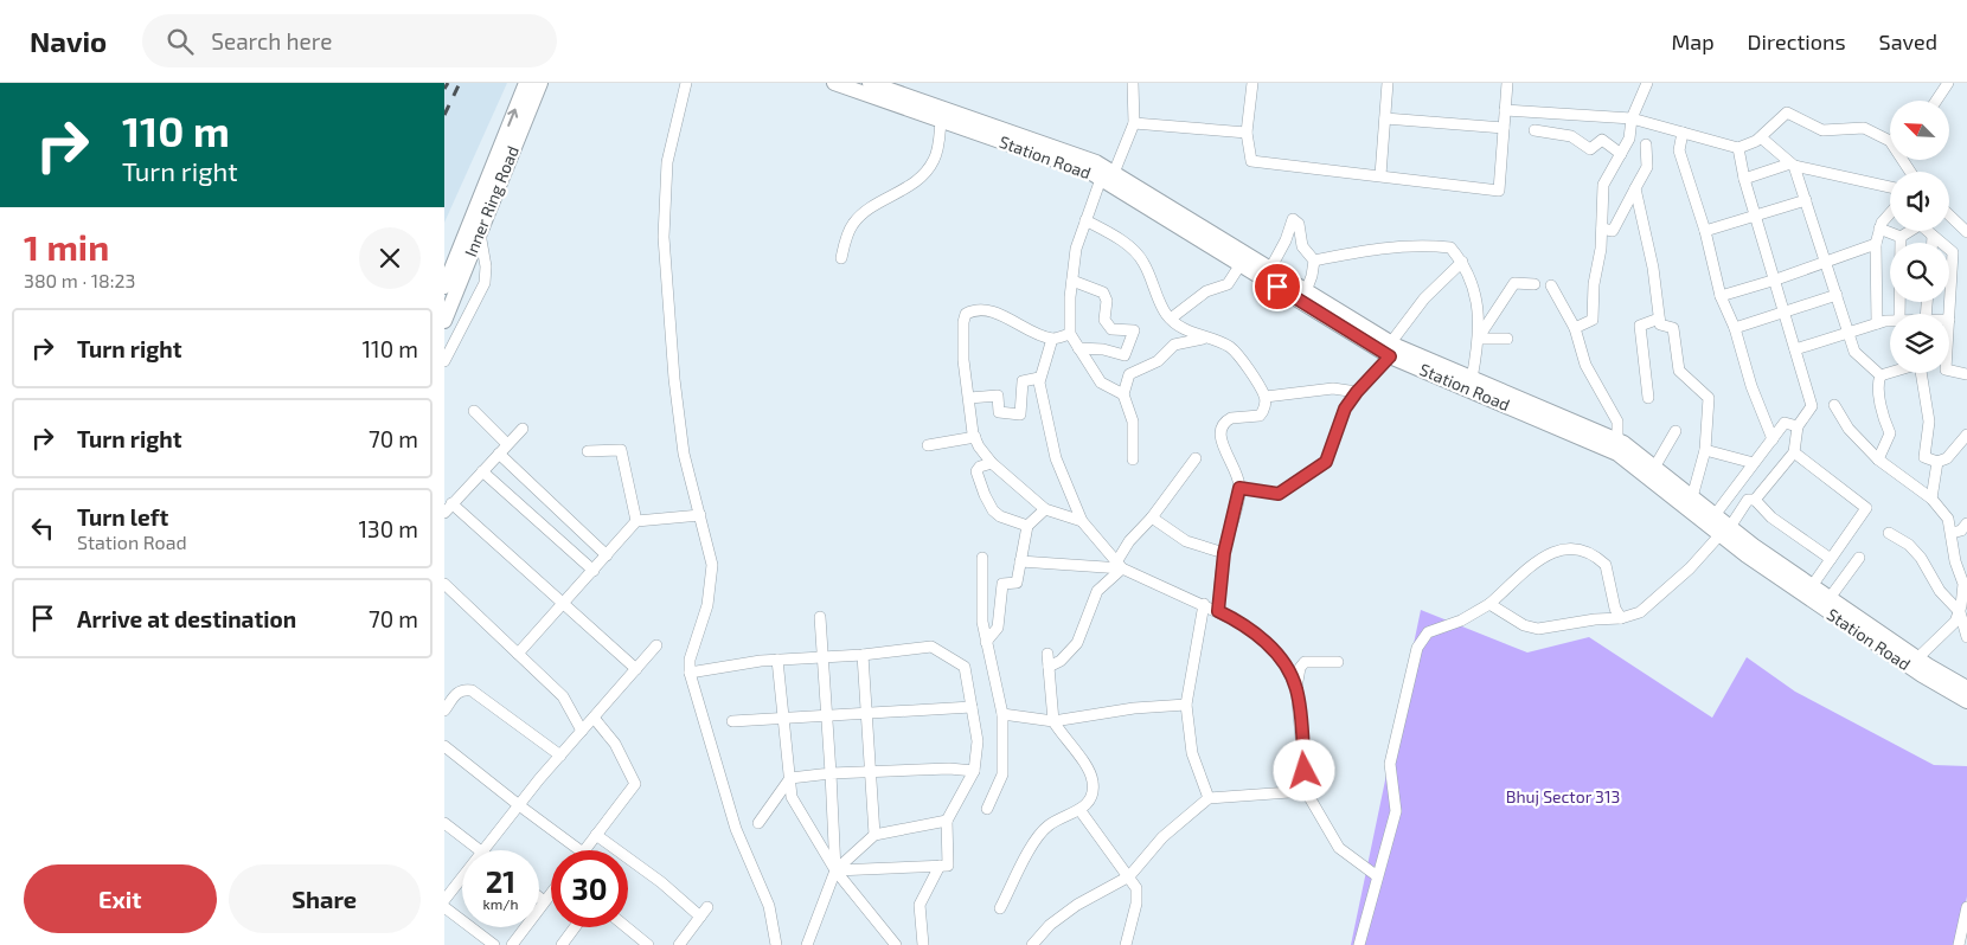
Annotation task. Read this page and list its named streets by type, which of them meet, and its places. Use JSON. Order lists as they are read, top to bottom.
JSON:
{
  "streets": {
    "street": ["Station Road", "Inner Ring Road"]
  },
  "parks": ["Bhuj Sector 313"],
  "north": "top left",
  "page": {
    "header": "Navio",
    "search": "Search here",
    "nav": ["Map", "Directions", "Saved"],
    "turn": ["110 m", "Turn right"],
    "heading": ["1 min", "380 m · 18:23"],
    "list": [
      {
        "name": "Turn right",
        "value": "110 m"
      },
      {
        "name": "Turn right",
        "value": "70 m"
      },
      {
        "name": "Turn left",
        "note": "Station Road",
        "value": "130 m"
      },
      {
        "name": "Arrive at destination",
        "value": "70 m"
      }
    ],
    "speed": "21 km/h",
    "limit": "30",
    "buttons": ["Exit", "Share"]
  }
}
